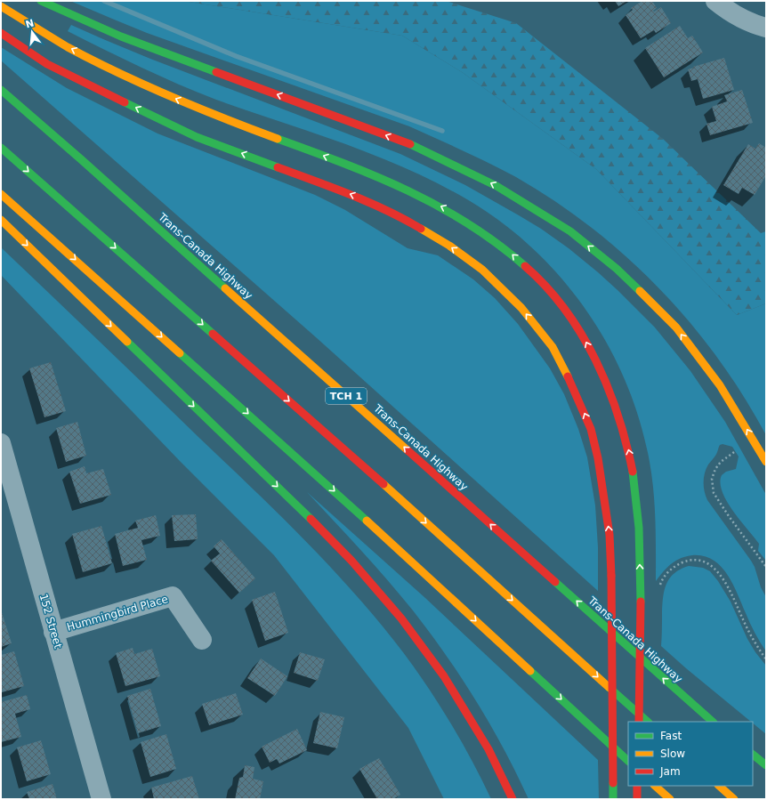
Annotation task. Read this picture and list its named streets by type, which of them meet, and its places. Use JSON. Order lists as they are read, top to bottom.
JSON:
{
  "streets": {
    "highway": ["Trans-Canada Highway", "TCH 1"],
    "street": ["Hummingbird Place", "152 Street"]
  },
  "crossings": [
    ["Hummingbird Place", "152 Street"]
  ],
  "legend": ["Fast", "Slow", "Jam"],
  "north": "top"
}
